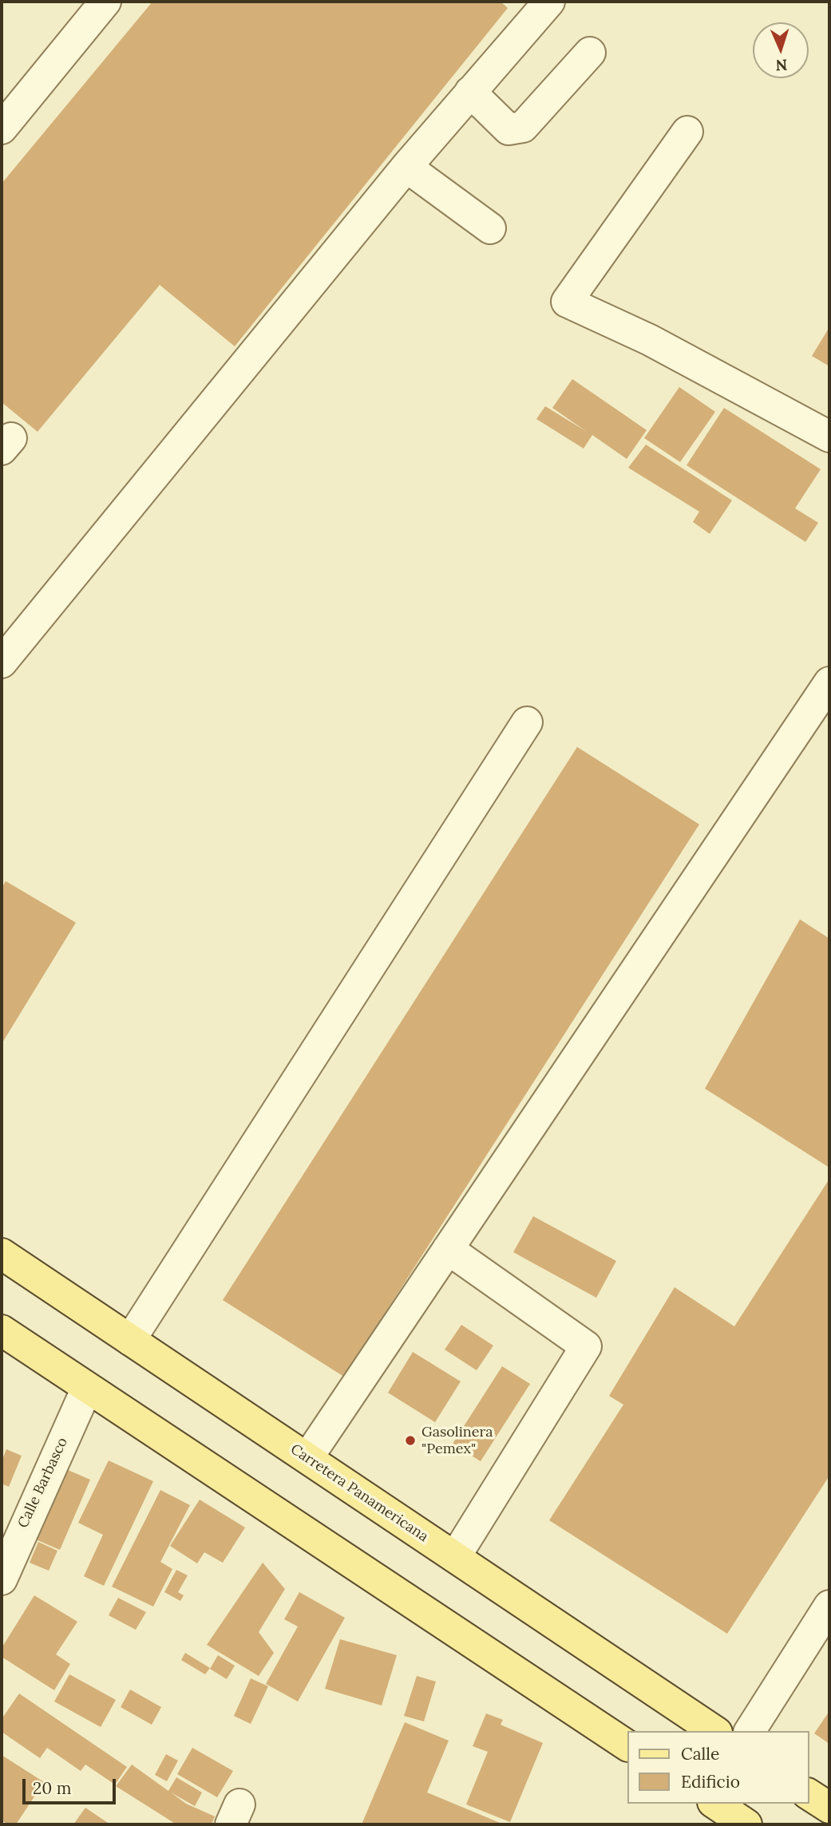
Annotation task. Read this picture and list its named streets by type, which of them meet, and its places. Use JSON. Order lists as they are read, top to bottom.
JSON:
{
  "streets": {
    "main road": ["Carretera Panamericana"],
    "street": ["Calle Barbasco"]
  },
  "places": ["Gasolinera \"Pemex\""],
  "legend": ["Calle", "Edificio"],
  "scale_bar": "20 m",
  "north": "bottom"
}
